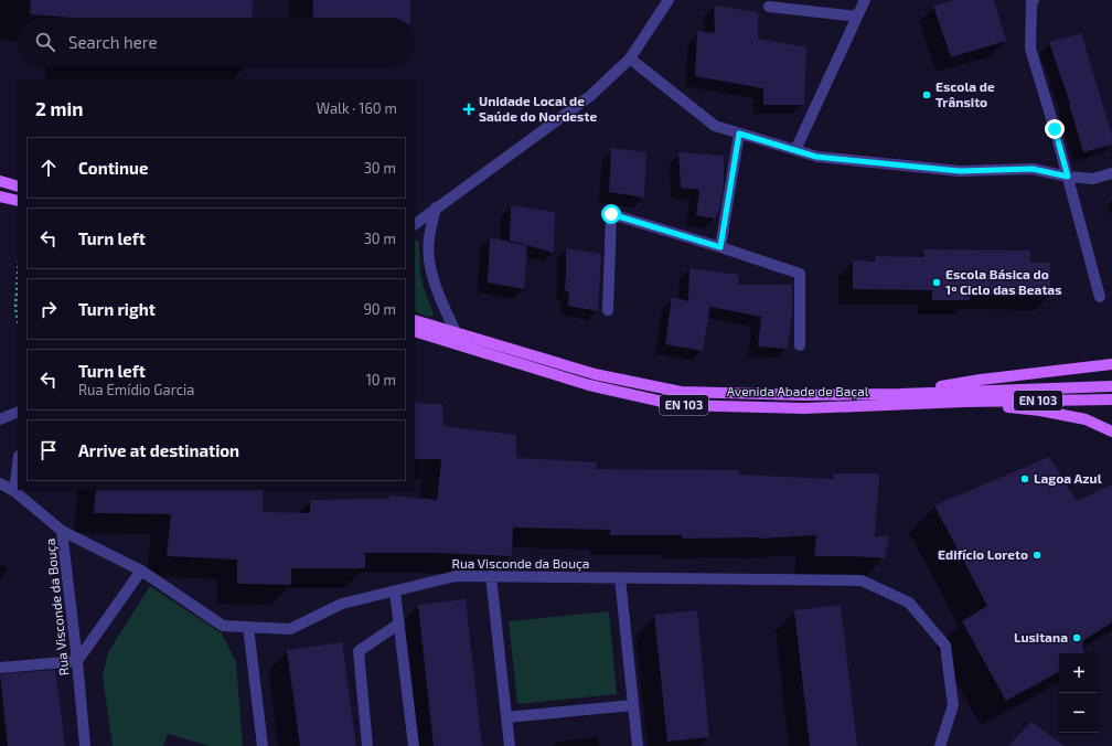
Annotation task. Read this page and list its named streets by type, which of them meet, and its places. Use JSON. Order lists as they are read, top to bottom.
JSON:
{
  "streets": {
    "main road": ["Avenida Abade de Baçal", "EN 103"],
    "street": ["Rua Visconde da Bouça"]
  },
  "places": {
    "other": [
      "Escola de Trânsito",
      "Escola Básica do 1º Ciclo das Beatas",
      "Lagoa Azul",
      "Edifício Loreto",
      "Lusitana"
    ],
    "health": ["Unidade Local de Saúde do Nordeste"]
  },
  "page": {
    "search": "Search here",
    "heading": ["2 min", "Walk · 160 m"],
    "list": [
      ["Continue", "30 m"],
      ["Turn left", "30 m"],
      ["Turn right", "90 m"],
      ["Turn left", "Rua Emídio Garcia", "10 m"],
      "Arrive at destination"
    ],
    "map_buttons": ["+", "−"]
  }
}
